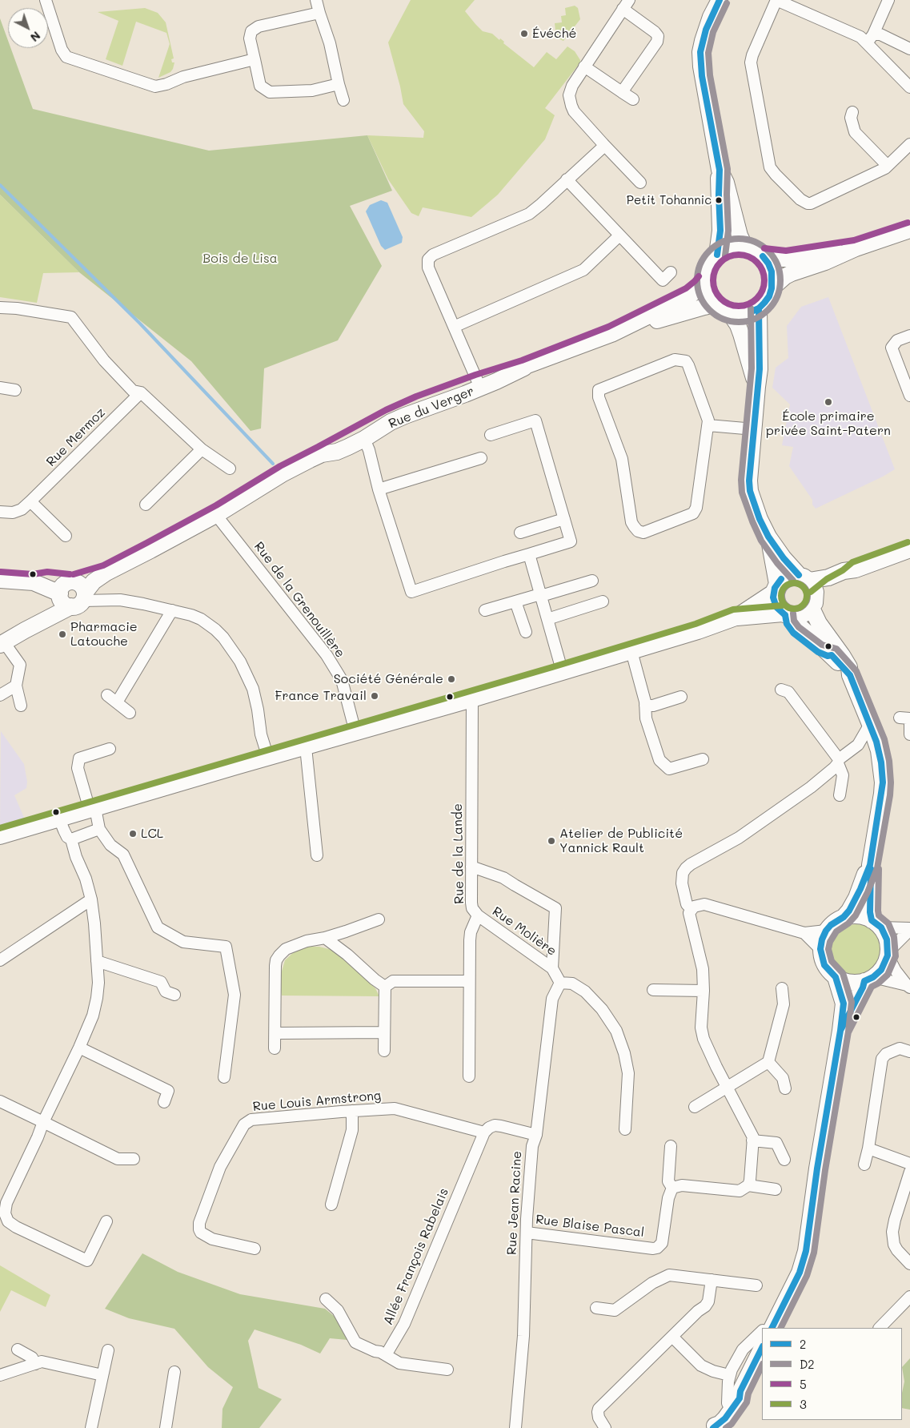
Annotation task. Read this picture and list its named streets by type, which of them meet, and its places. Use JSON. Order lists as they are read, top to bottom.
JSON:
{
  "streets": {
    "main road": ["Rue du Verger"],
    "street": [
      "Rue Mermoz",
      "Rue de la Grenouillère",
      "Rue de la Lande",
      "Rue Molière",
      "Rue Louis Armstrong",
      "Rue Jean Racine",
      "Rue Blaise Pascal",
      "Allée François Rabelais"
    ]
  },
  "crossings": [
    ["Rue du Verger", "Rue de la Grenouillère"],
    ["Rue de la Lande", "Rue Molière"],
    ["Rue Molière", "Rue Jean Racine"],
    ["Rue Louis Armstrong", "Allée François Rabelais"],
    ["Rue Jean Racine", "Rue Blaise Pascal"]
  ],
  "parks": ["Bois de Lisa"],
  "places": [
    "Évéché",
    "Petit Tohannic",
    "École primaire privée Saint-Patern",
    "Pharmacie Latouche",
    "Société Générale",
    "France Travail",
    "LCL",
    "Atelier de Publicité Yannick Rault"
  ],
  "lines": [
    "transit line 2",
    "transit line D2",
    "transit line 5",
    "transit line 3"
  ],
  "legend": [
    "2",
    "D2",
    "5",
    "3"
  ],
  "north": "bottom right"
}
